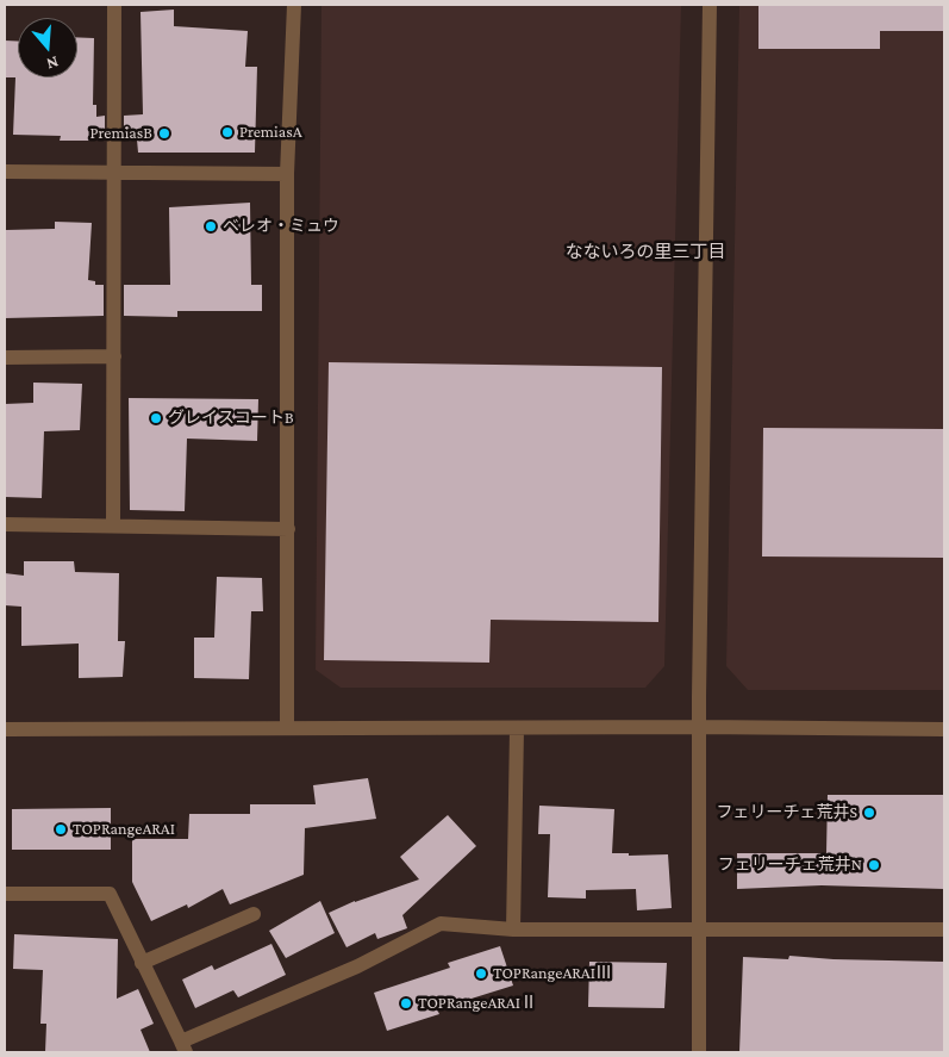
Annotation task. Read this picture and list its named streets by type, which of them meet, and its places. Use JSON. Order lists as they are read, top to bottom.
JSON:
{
  "districts": ["なないろの里三丁目"],
  "places": [
    "PremiasA",
    "PremiasB",
    "ベレオ・ミュウ",
    "グレイスコートB",
    "フェリーチェ荒井S",
    "TOPRangeARAI",
    "フェリーチェ荒井N",
    "TOPRangeARAIⅢ",
    "TOPRangeARAIⅡ"
  ],
  "north": "bottom"
}
